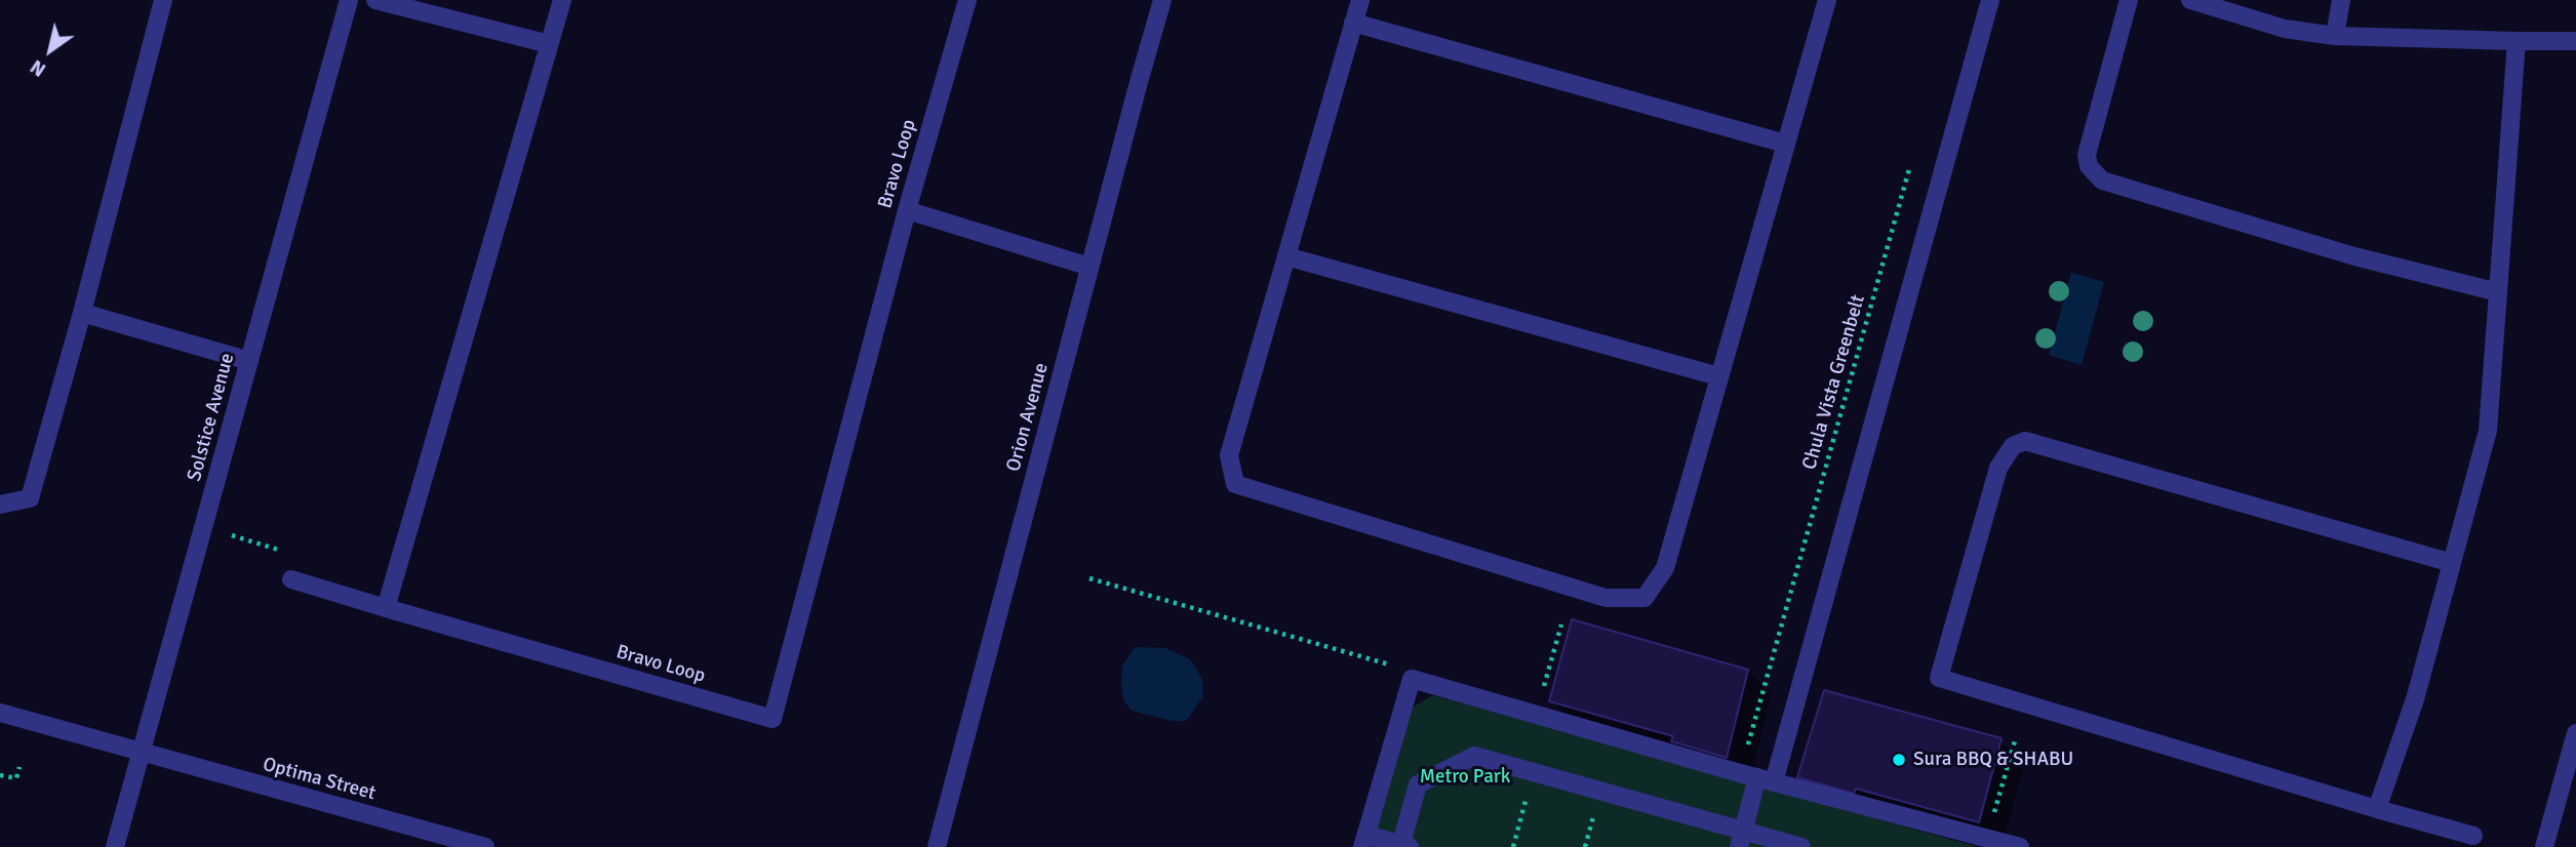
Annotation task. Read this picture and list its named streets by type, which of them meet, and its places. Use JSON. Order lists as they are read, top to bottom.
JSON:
{
  "streets": {
    "street": [
      "Bravo Loop",
      "Solstice Avenue",
      "Orion Avenue",
      "Optima Street"
    ],
    "path": ["Chula Vista Greenbelt"]
  },
  "crossings": [
    ["Solstice Avenue", "Optima Street"]
  ],
  "parks": ["Metro Park"],
  "places": ["Sura BBQ & SHABU"],
  "north": "bottom left"
}
